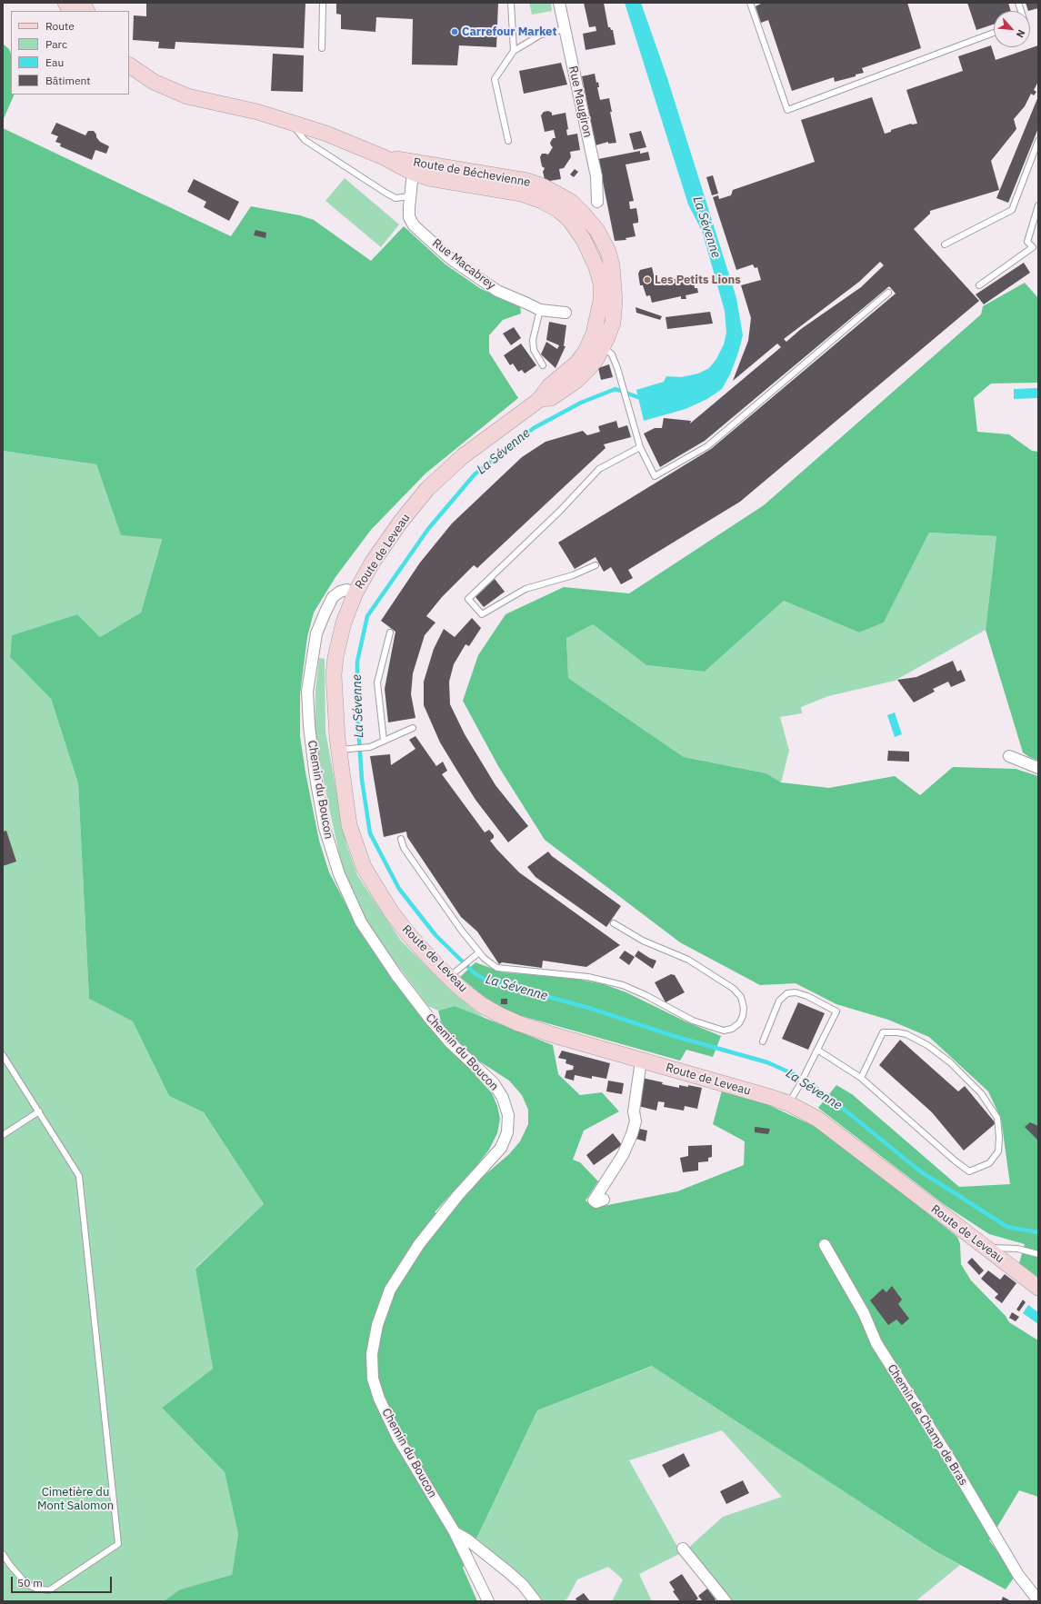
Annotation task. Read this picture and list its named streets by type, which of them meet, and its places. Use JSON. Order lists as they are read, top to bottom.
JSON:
{
  "streets": {
    "street": [
      "Rue Maugiron",
      "Route de Béchevienne",
      "Rue Macabrey",
      "Route de Leveau",
      "Chemin du Boucon",
      "Chemin de Champ de Bras"
    ]
  },
  "crossings": [
    ["Route de Béchevienne", "Rue Macabrey"],
    ["Route de Béchevienne", "Route de Leveau"],
    ["Route de Leveau", "Chemin du Boucon"]
  ],
  "water": ["La Sévenne"],
  "parks": ["Cimetière du Mont Salomon"],
  "places": ["Carrefour Market", "Les Petits Lions"],
  "legend": [
    "Route",
    "Parc",
    "Eau",
    "Bâtiment"
  ],
  "scale_bar": "50 m",
  "north": "bottom right"
}
